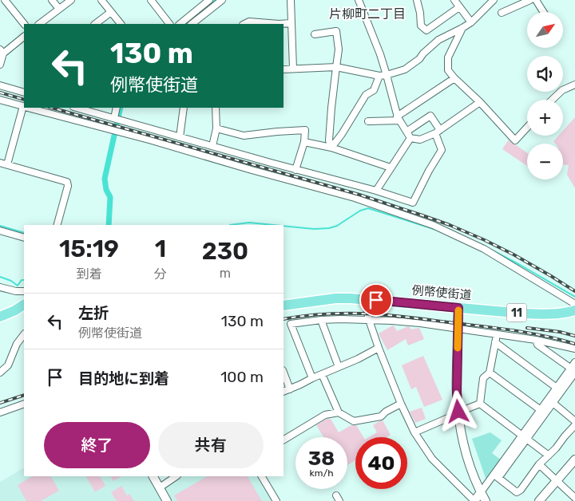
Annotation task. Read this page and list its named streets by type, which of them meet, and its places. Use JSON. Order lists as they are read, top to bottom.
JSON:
{
  "streets": {
    "main road": ["例幣使街道", "11"]
  },
  "districts": ["片柳町二丁目"],
  "north": "top right",
  "page": {
    "map_buttons": ["+", "−"],
    "turn": ["130 m", "例幣使街道"],
    "eta": [
      "15:19",
      "到着",
      "1",
      "分",
      "230",
      "m"
    ],
    "list": [
      {
        "name": "左折",
        "note": "例幣使街道",
        "value": "130 m"
      },
      {
        "name": "目的地に到着",
        "value": "100 m"
      }
    ],
    "buttons": ["終了", "共有"],
    "speed": "38 km/h",
    "limit": "40"
  }
}
